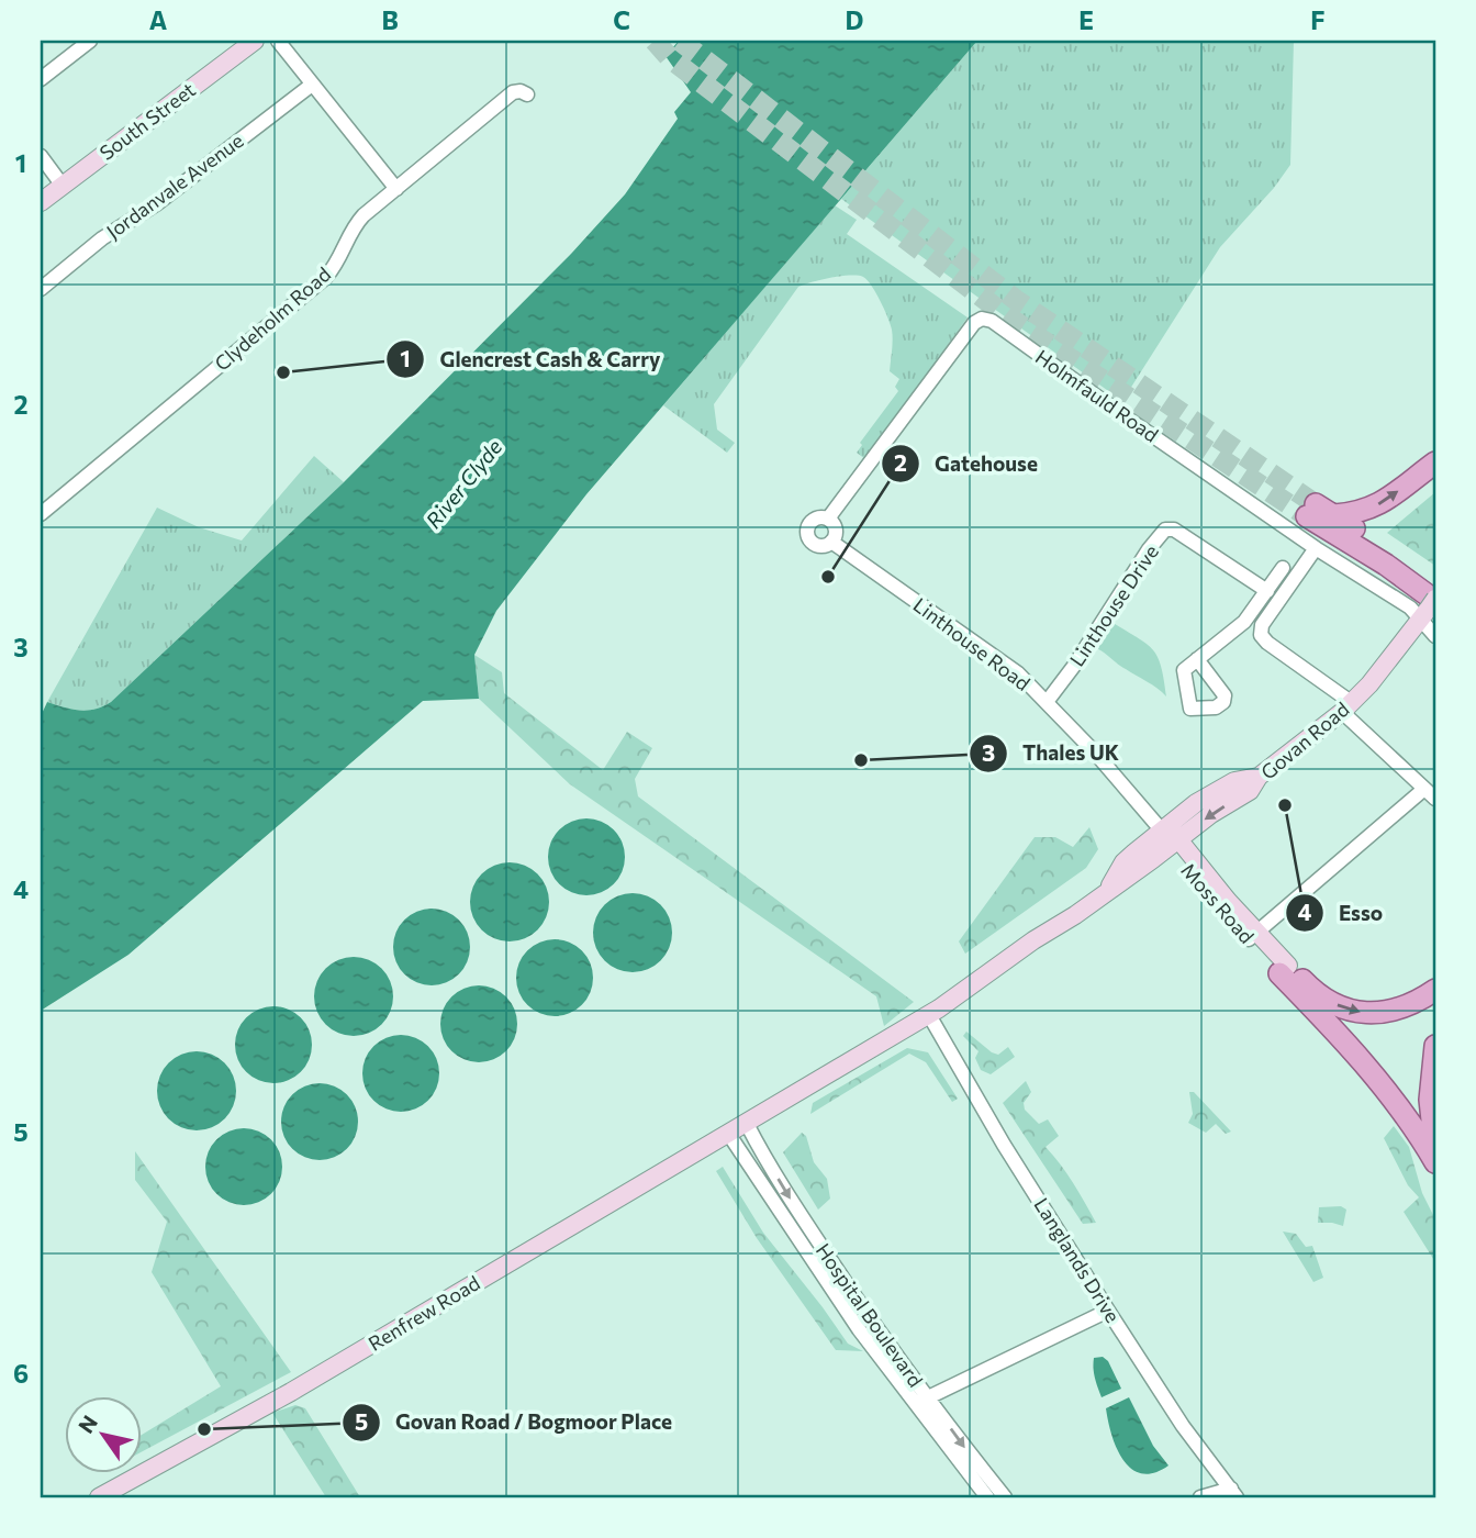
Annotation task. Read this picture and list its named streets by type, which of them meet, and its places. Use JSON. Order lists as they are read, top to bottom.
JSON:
{
  "streets": {
    "street": [
      "South Street",
      "Jordanvale Avenue",
      "Clydeholm Road",
      "Holmfauld Road",
      "Linthouse Drive",
      "Linthouse Road",
      "Govan Road",
      "Moss Road",
      "Langlands Drive",
      "Renfrew Road",
      "Hospital Boulevard"
    ]
  },
  "crossings": [
    ["Holmfauld Road", "Linthouse Road"],
    ["Holmfauld Road", "Govan Road"],
    ["Linthouse Drive", "Linthouse Road"],
    ["Govan Road", "Moss Road"],
    ["Govan Road", "Langlands Drive"],
    ["Govan Road", "Renfrew Road"],
    ["Langlands Drive", "Renfrew Road"],
    ["Renfrew Road", "Hospital Boulevard"]
  ],
  "water": ["River Clyde"],
  "places": [
    "Glencrest Cash & Carry",
    "Gatehouse",
    "Thales UK",
    "Esso",
    "Govan Road / Bogmoor Place"
  ],
  "north": "top left",
  "grid": {
    "columns": [
      "A",
      "B",
      "C",
      "D",
      "E",
      "F"
    ],
    "rows": [
      "1",
      "2",
      "3",
      "4",
      "5",
      "6"
    ]
  }
}
